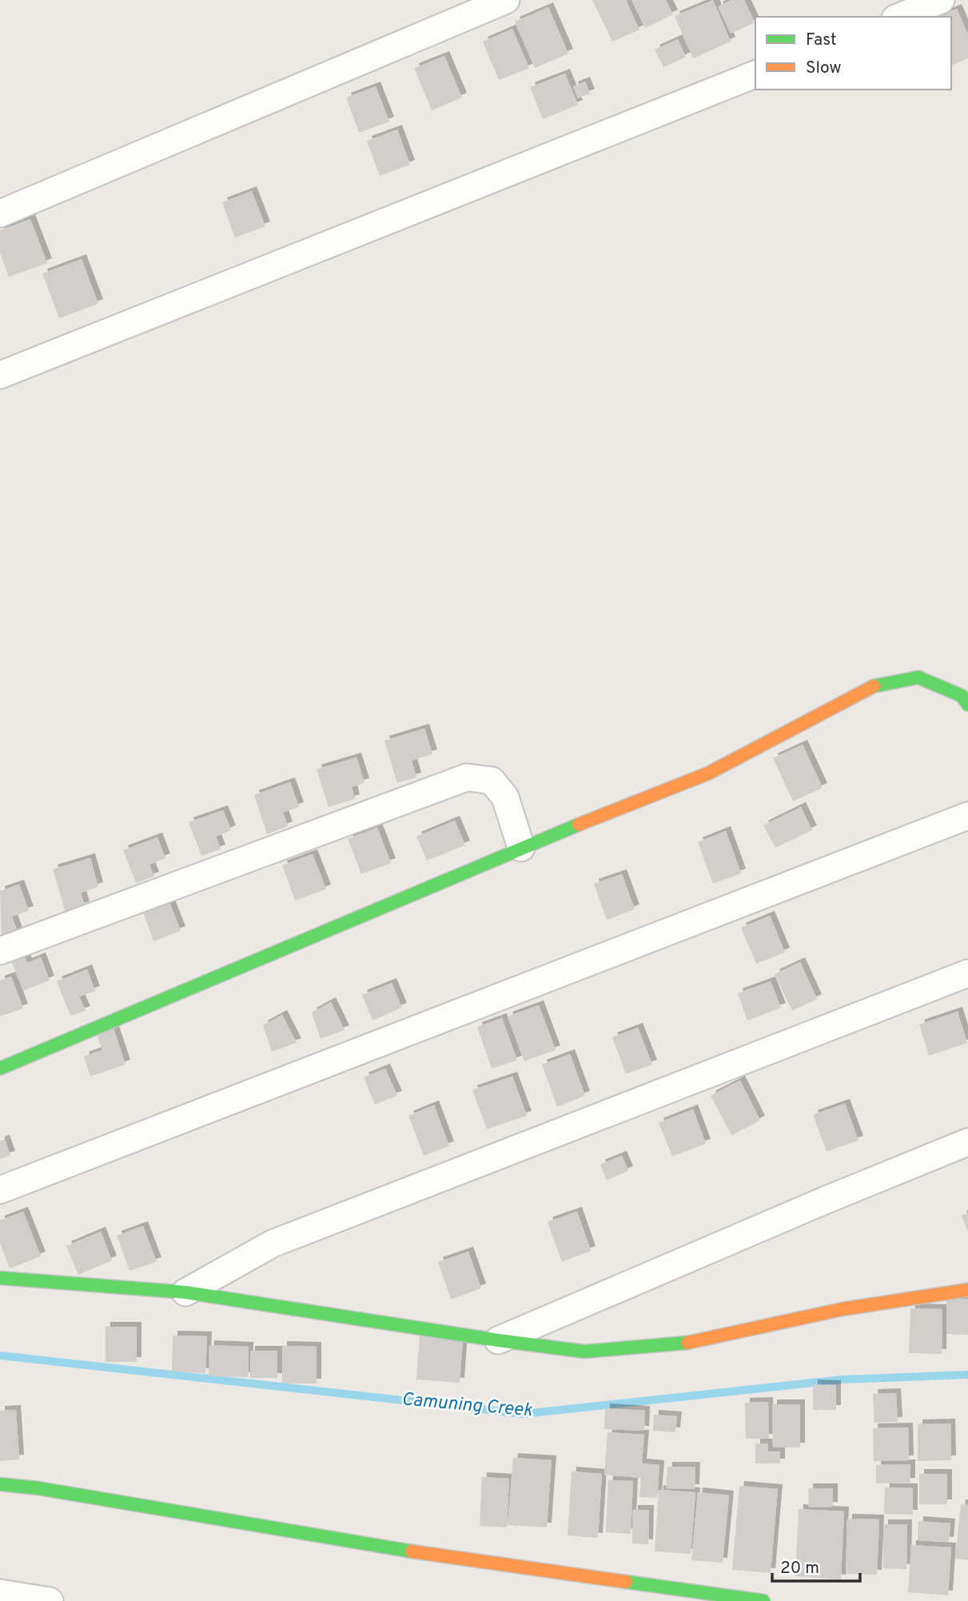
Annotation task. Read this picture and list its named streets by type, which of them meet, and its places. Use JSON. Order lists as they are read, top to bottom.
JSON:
{
  "water": ["Camuning Creek"],
  "legend": ["Fast", "Slow"],
  "scale_bar": "20 m"
}
